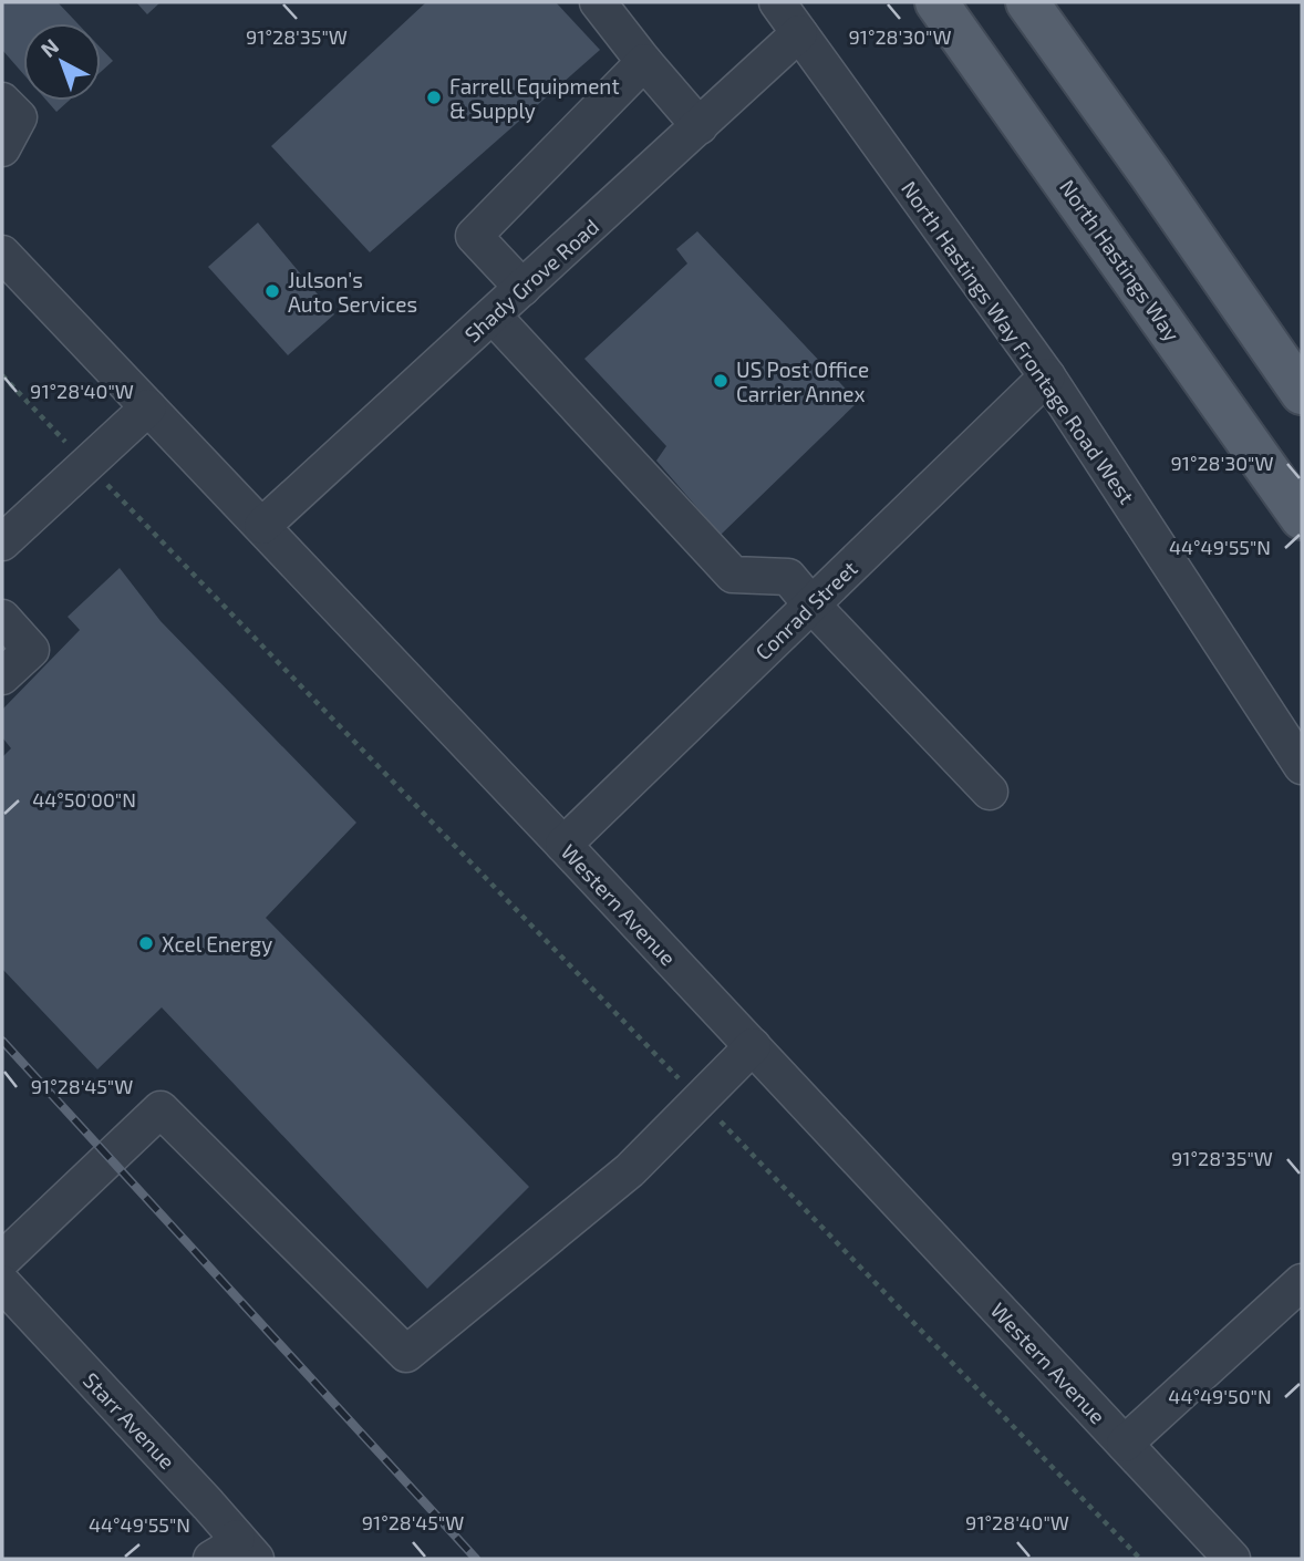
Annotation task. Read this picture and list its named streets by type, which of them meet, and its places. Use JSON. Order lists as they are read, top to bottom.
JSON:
{
  "streets": {
    "main road": ["North Hastings Way"],
    "street": [
      "Shady Grove Road",
      "North Hastings Way Frontage Road West",
      "Conrad Street",
      "Western Avenue",
      "Starr Avenue"
    ]
  },
  "crossings": [
    ["Shady Grove Road", "North Hastings Way Frontage Road West"],
    ["Shady Grove Road", "Western Avenue"],
    ["North Hastings Way Frontage Road West", "Conrad Street"],
    ["Conrad Street", "Western Avenue"]
  ],
  "places": [
    "Farrell Equipment & Supply",
    "Julson's Auto Services",
    "US Post Office Carrier Annex",
    "Xcel Energy"
  ],
  "north": "top left",
  "coordinates": [
    "91°28'35\"W",
    "91°28'30\"W",
    "91°28'40\"W",
    "44°49'55\"N",
    "44°50'00\"N",
    "91°28'45\"W",
    "44°49'50\"N"
  ]
}
